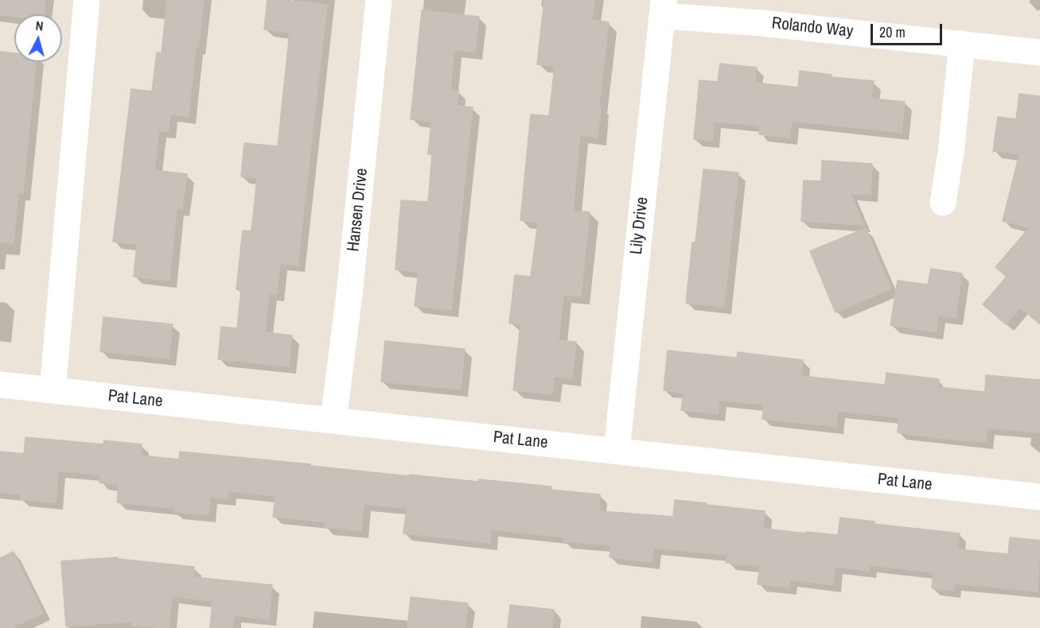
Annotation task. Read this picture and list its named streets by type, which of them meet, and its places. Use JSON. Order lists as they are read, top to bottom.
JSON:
{
  "streets": {
    "street": [
      "Rolando Way",
      "Hansen Drive",
      "Lily Drive",
      "Pat Lane"
    ]
  },
  "crossings": [
    ["Rolando Way", "Lily Drive"],
    ["Hansen Drive", "Pat Lane"],
    ["Lily Drive", "Pat Lane"]
  ],
  "scale_bar": "20 m",
  "north": "top"
}
